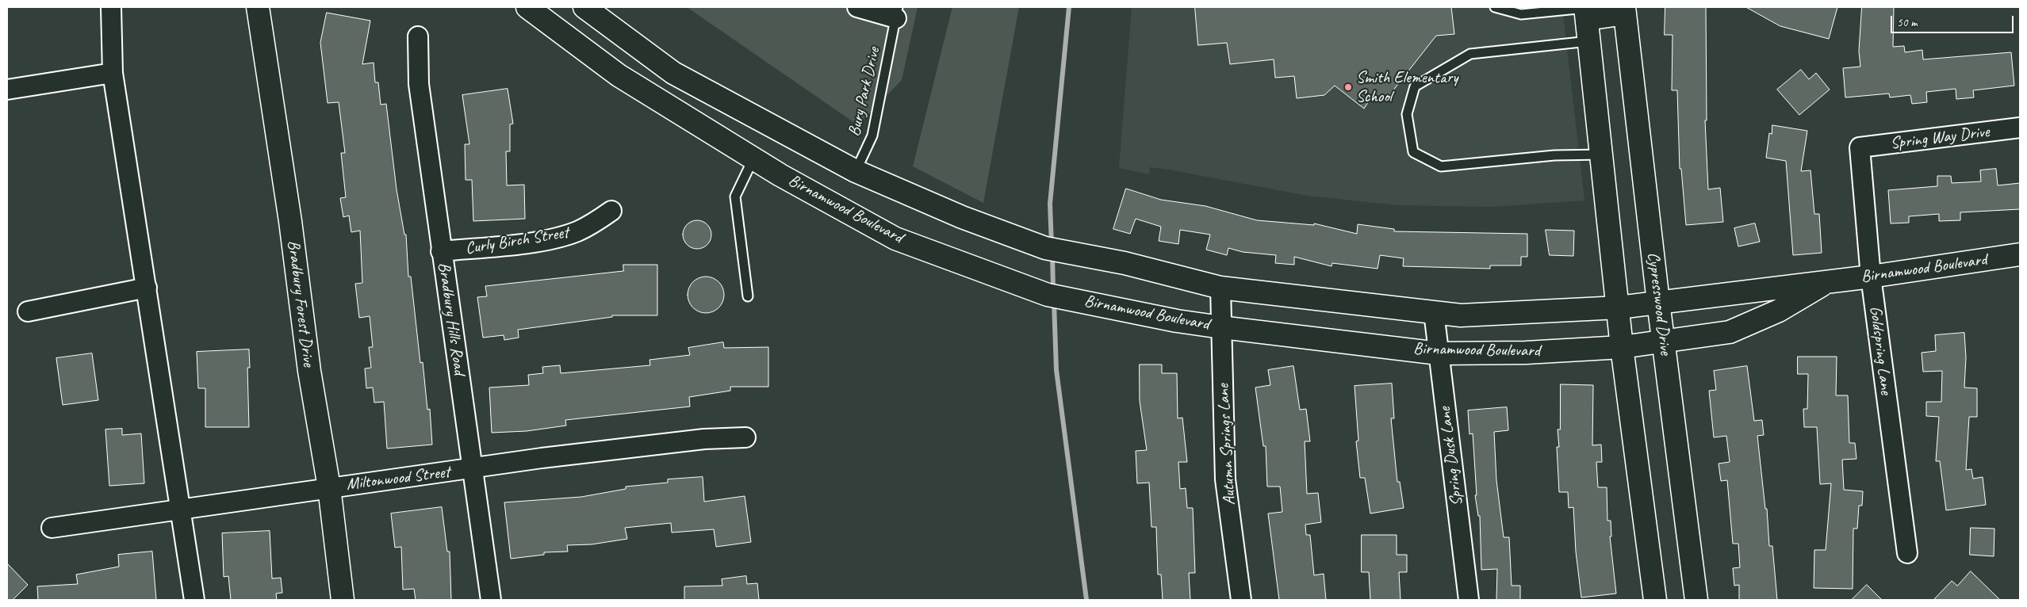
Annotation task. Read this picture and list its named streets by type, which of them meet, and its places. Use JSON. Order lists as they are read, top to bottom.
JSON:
{
  "streets": {
    "street": [
      "Spring Way Drive",
      "Birnamwood Boulevard",
      "Curly Birch Street",
      "Bradbury Forest Drive",
      "Cypresswood Drive",
      "Bradbury Hills Road",
      "Goldspring Lane",
      "Autumn Springs Lane",
      "Spring Dusk Lane",
      "Miltonwood Street"
    ],
    "lane": ["Bury Park Drive"]
  },
  "crossings": [
    ["Bury Park Drive", "Birnamwood Boulevard"],
    ["Spring Way Drive", "Goldspring Lane"],
    ["Birnamwood Boulevard", "Cypresswood Drive"],
    ["Birnamwood Boulevard", "Goldspring Lane"],
    ["Birnamwood Boulevard", "Autumn Springs Lane"],
    ["Birnamwood Boulevard", "Spring Dusk Lane"],
    ["Curly Birch Street", "Bradbury Hills Road"],
    ["Bradbury Forest Drive", "Miltonwood Street"],
    ["Bradbury Hills Road", "Miltonwood Street"]
  ],
  "places": ["Smith Elementary School"],
  "scale_bar": "50 m"
}
